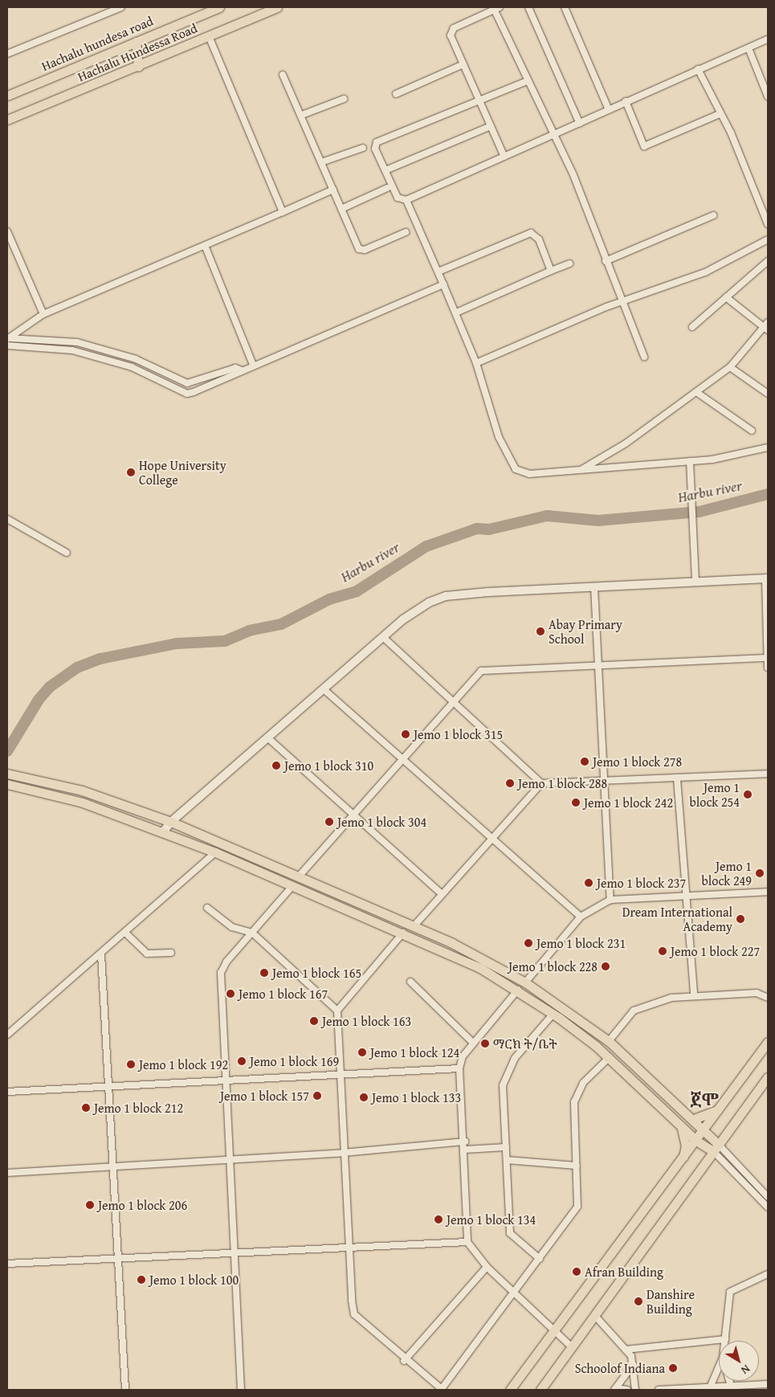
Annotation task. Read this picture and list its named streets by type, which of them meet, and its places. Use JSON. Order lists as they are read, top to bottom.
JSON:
{
  "streets": {
    "main road": ["Hachalu hundesa road", "Hachalu Hundessa Road"]
  },
  "districts": ["ጀሞ"],
  "water": ["Harbu river"],
  "places": [
    "Hope University College",
    "Abay Primary School",
    "Jemo 1 block 315",
    "Jemo 1 block 278",
    "Jemo 1 block 310",
    "Jemo 1 block 288",
    "Jemo 1 block 254",
    "Jemo 1 block 242",
    "Jemo 1 block 304",
    "Jemo 1 block 249",
    "Jemo 1 block 237",
    "Dream International Academy",
    "Jemo 1 block 231",
    "Jemo 1 block 227",
    "Jemo 1 block 228",
    "Jemo 1 block 165",
    "Jemo 1 block 167",
    "Jemo 1 block 163",
    "ማርክ ት/ቤት",
    "Jemo 1 block 124",
    "Jemo 1 block 169",
    "Jemo 1 block 192",
    "Jemo 1 block 157",
    "Jemo 1 block 133",
    "Jemo 1 block 212",
    "Jemo 1 block 206",
    "Jemo 1 block 134",
    "Afran Building",
    "Jemo 1 block 100",
    "Danshire Building",
    "Schoolof Indiana"
  ],
  "north": "bottom right"
}
